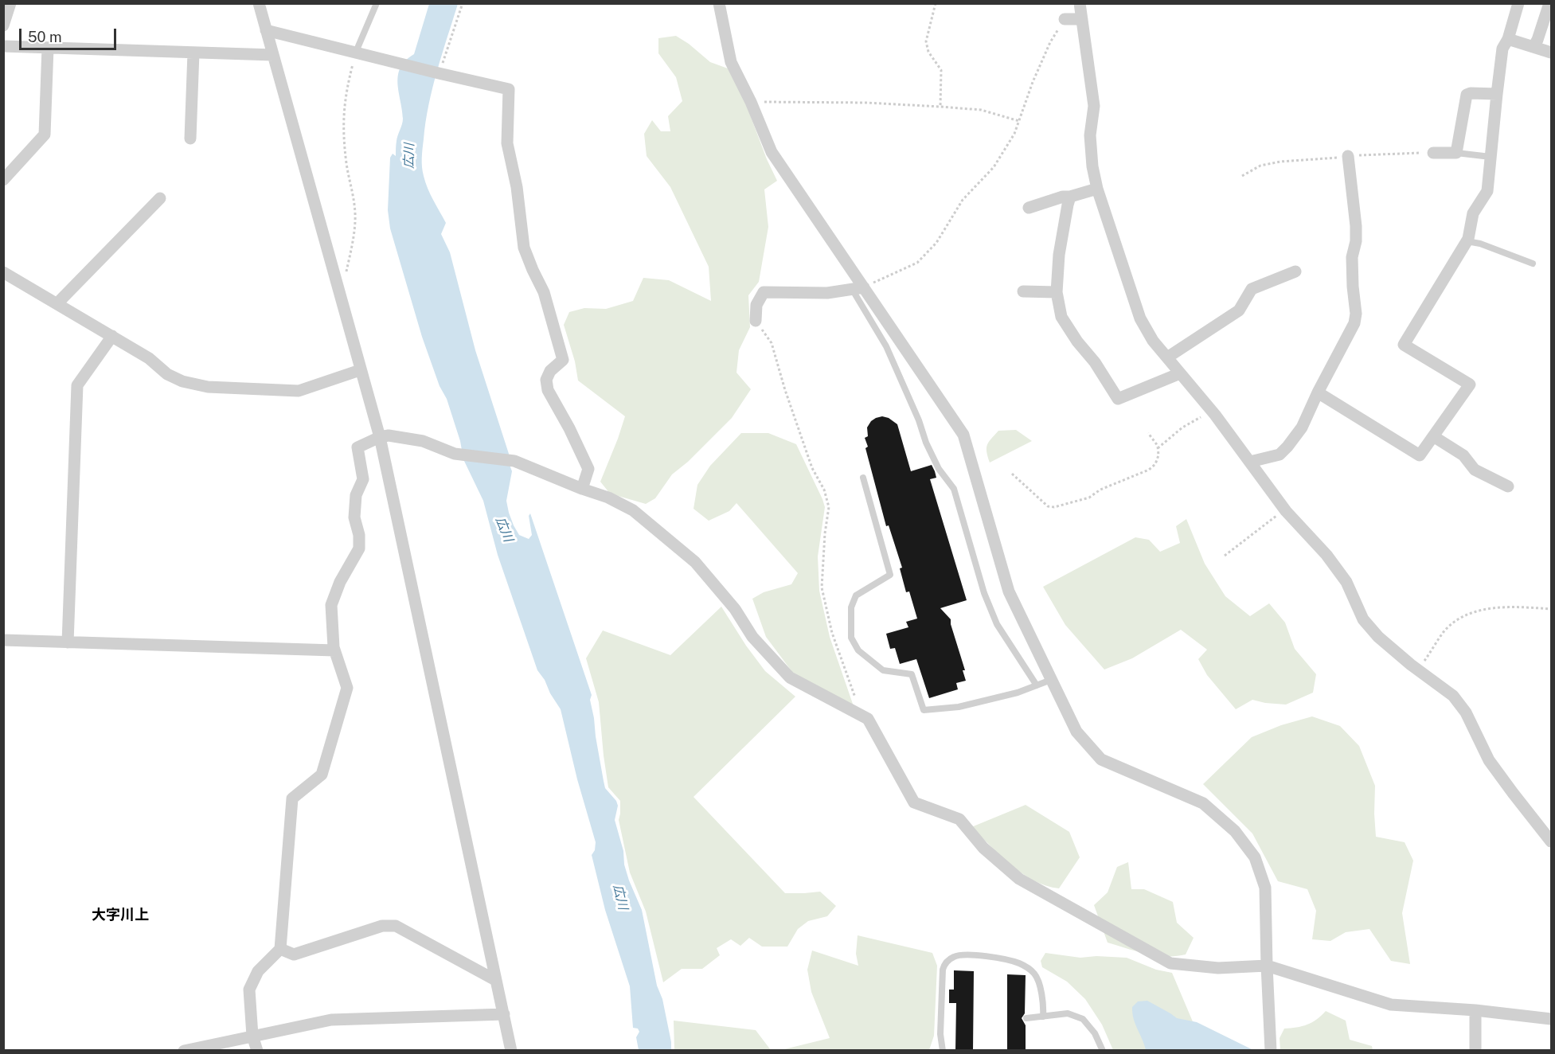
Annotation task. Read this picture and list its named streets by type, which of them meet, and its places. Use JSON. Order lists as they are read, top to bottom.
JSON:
{
  "districts": ["大字川上"],
  "water": ["広川"],
  "scale_bar": "50 m"
}
